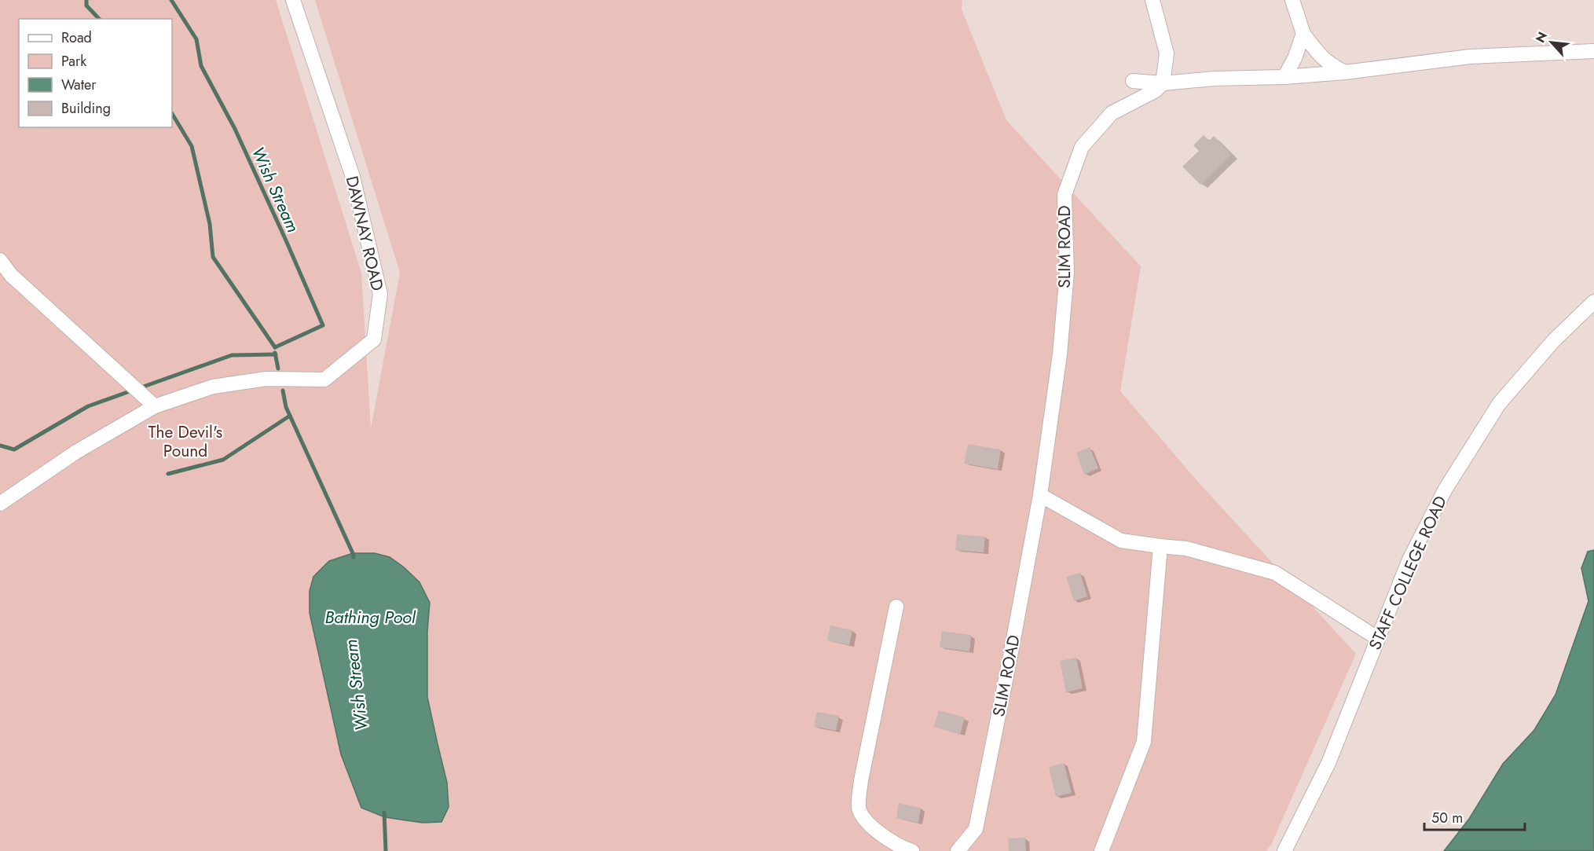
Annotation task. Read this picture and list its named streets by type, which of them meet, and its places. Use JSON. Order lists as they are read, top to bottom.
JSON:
{
  "streets": {
    "street": ["DAWNAY ROAD", "SLIM ROAD", "STAFF COLLEGE ROAD"]
  },
  "water": ["Wish Stream", "Bathing Pool"],
  "parks": ["The Devil's Pound"],
  "legend": [
    "Road",
    "Park",
    "Water",
    "Building"
  ],
  "scale_bar": "50 m",
  "north": "top left"
}
